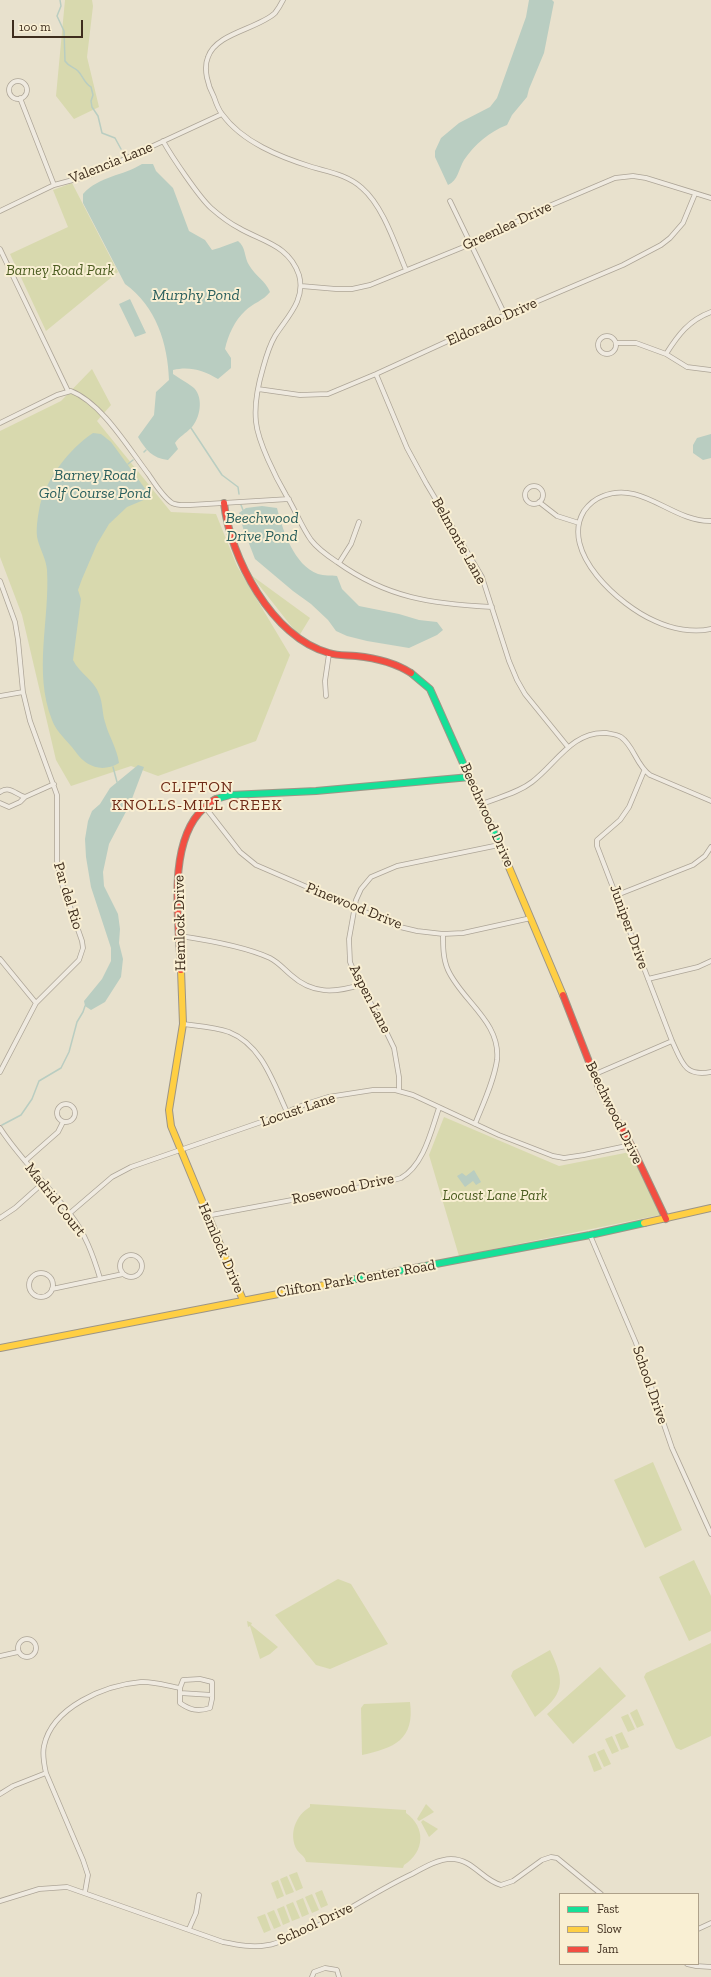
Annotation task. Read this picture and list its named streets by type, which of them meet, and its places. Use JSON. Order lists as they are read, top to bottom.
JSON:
{
  "streets": {
    "street": [
      "Valencia Lane",
      "Greenlea Drive",
      "Eldorado Drive",
      "Belmonte Lane",
      "Beechwood Drive",
      "Par del Rio",
      "Pinewood Drive",
      "Hemlock Drive",
      "Juniper Drive",
      "Aspen Lane",
      "Locust Lane",
      "Rosewood Drive",
      "Madrid Court",
      "Clifton Park Center Road",
      "School Drive"
    ]
  },
  "crossings": [
    ["Greenlea Drive", "Eldorado Drive"],
    ["Eldorado Drive", "Belmonte Lane"],
    ["Beechwood Drive", "Pinewood Drive"],
    ["Beechwood Drive", "Hemlock Drive"],
    ["Beechwood Drive", "Aspen Lane"],
    ["Beechwood Drive", "Locust Lane"],
    ["Beechwood Drive", "Clifton Park Center Road"],
    ["Pinewood Drive", "Hemlock Drive"],
    ["Pinewood Drive", "Aspen Lane"],
    ["Hemlock Drive", "Locust Lane"],
    ["Hemlock Drive", "Rosewood Drive"],
    ["Hemlock Drive", "Clifton Park Center Road"],
    ["Aspen Lane", "Locust Lane"],
    ["Locust Lane", "Rosewood Drive"],
    ["Locust Lane", "Madrid Court"],
    ["Clifton Park Center Road", "School Drive"]
  ],
  "districts": ["CLIFTON KNOLLS-MILL CREEK"],
  "water": ["Murphy Pond", "Barney Road Golf Course Pond", "Beechwood Drive Pond"],
  "parks": ["Barney Road Park", "Locust Lane Park"],
  "legend": ["Fast", "Slow", "Jam"],
  "scale_bar": "100 m"
}
